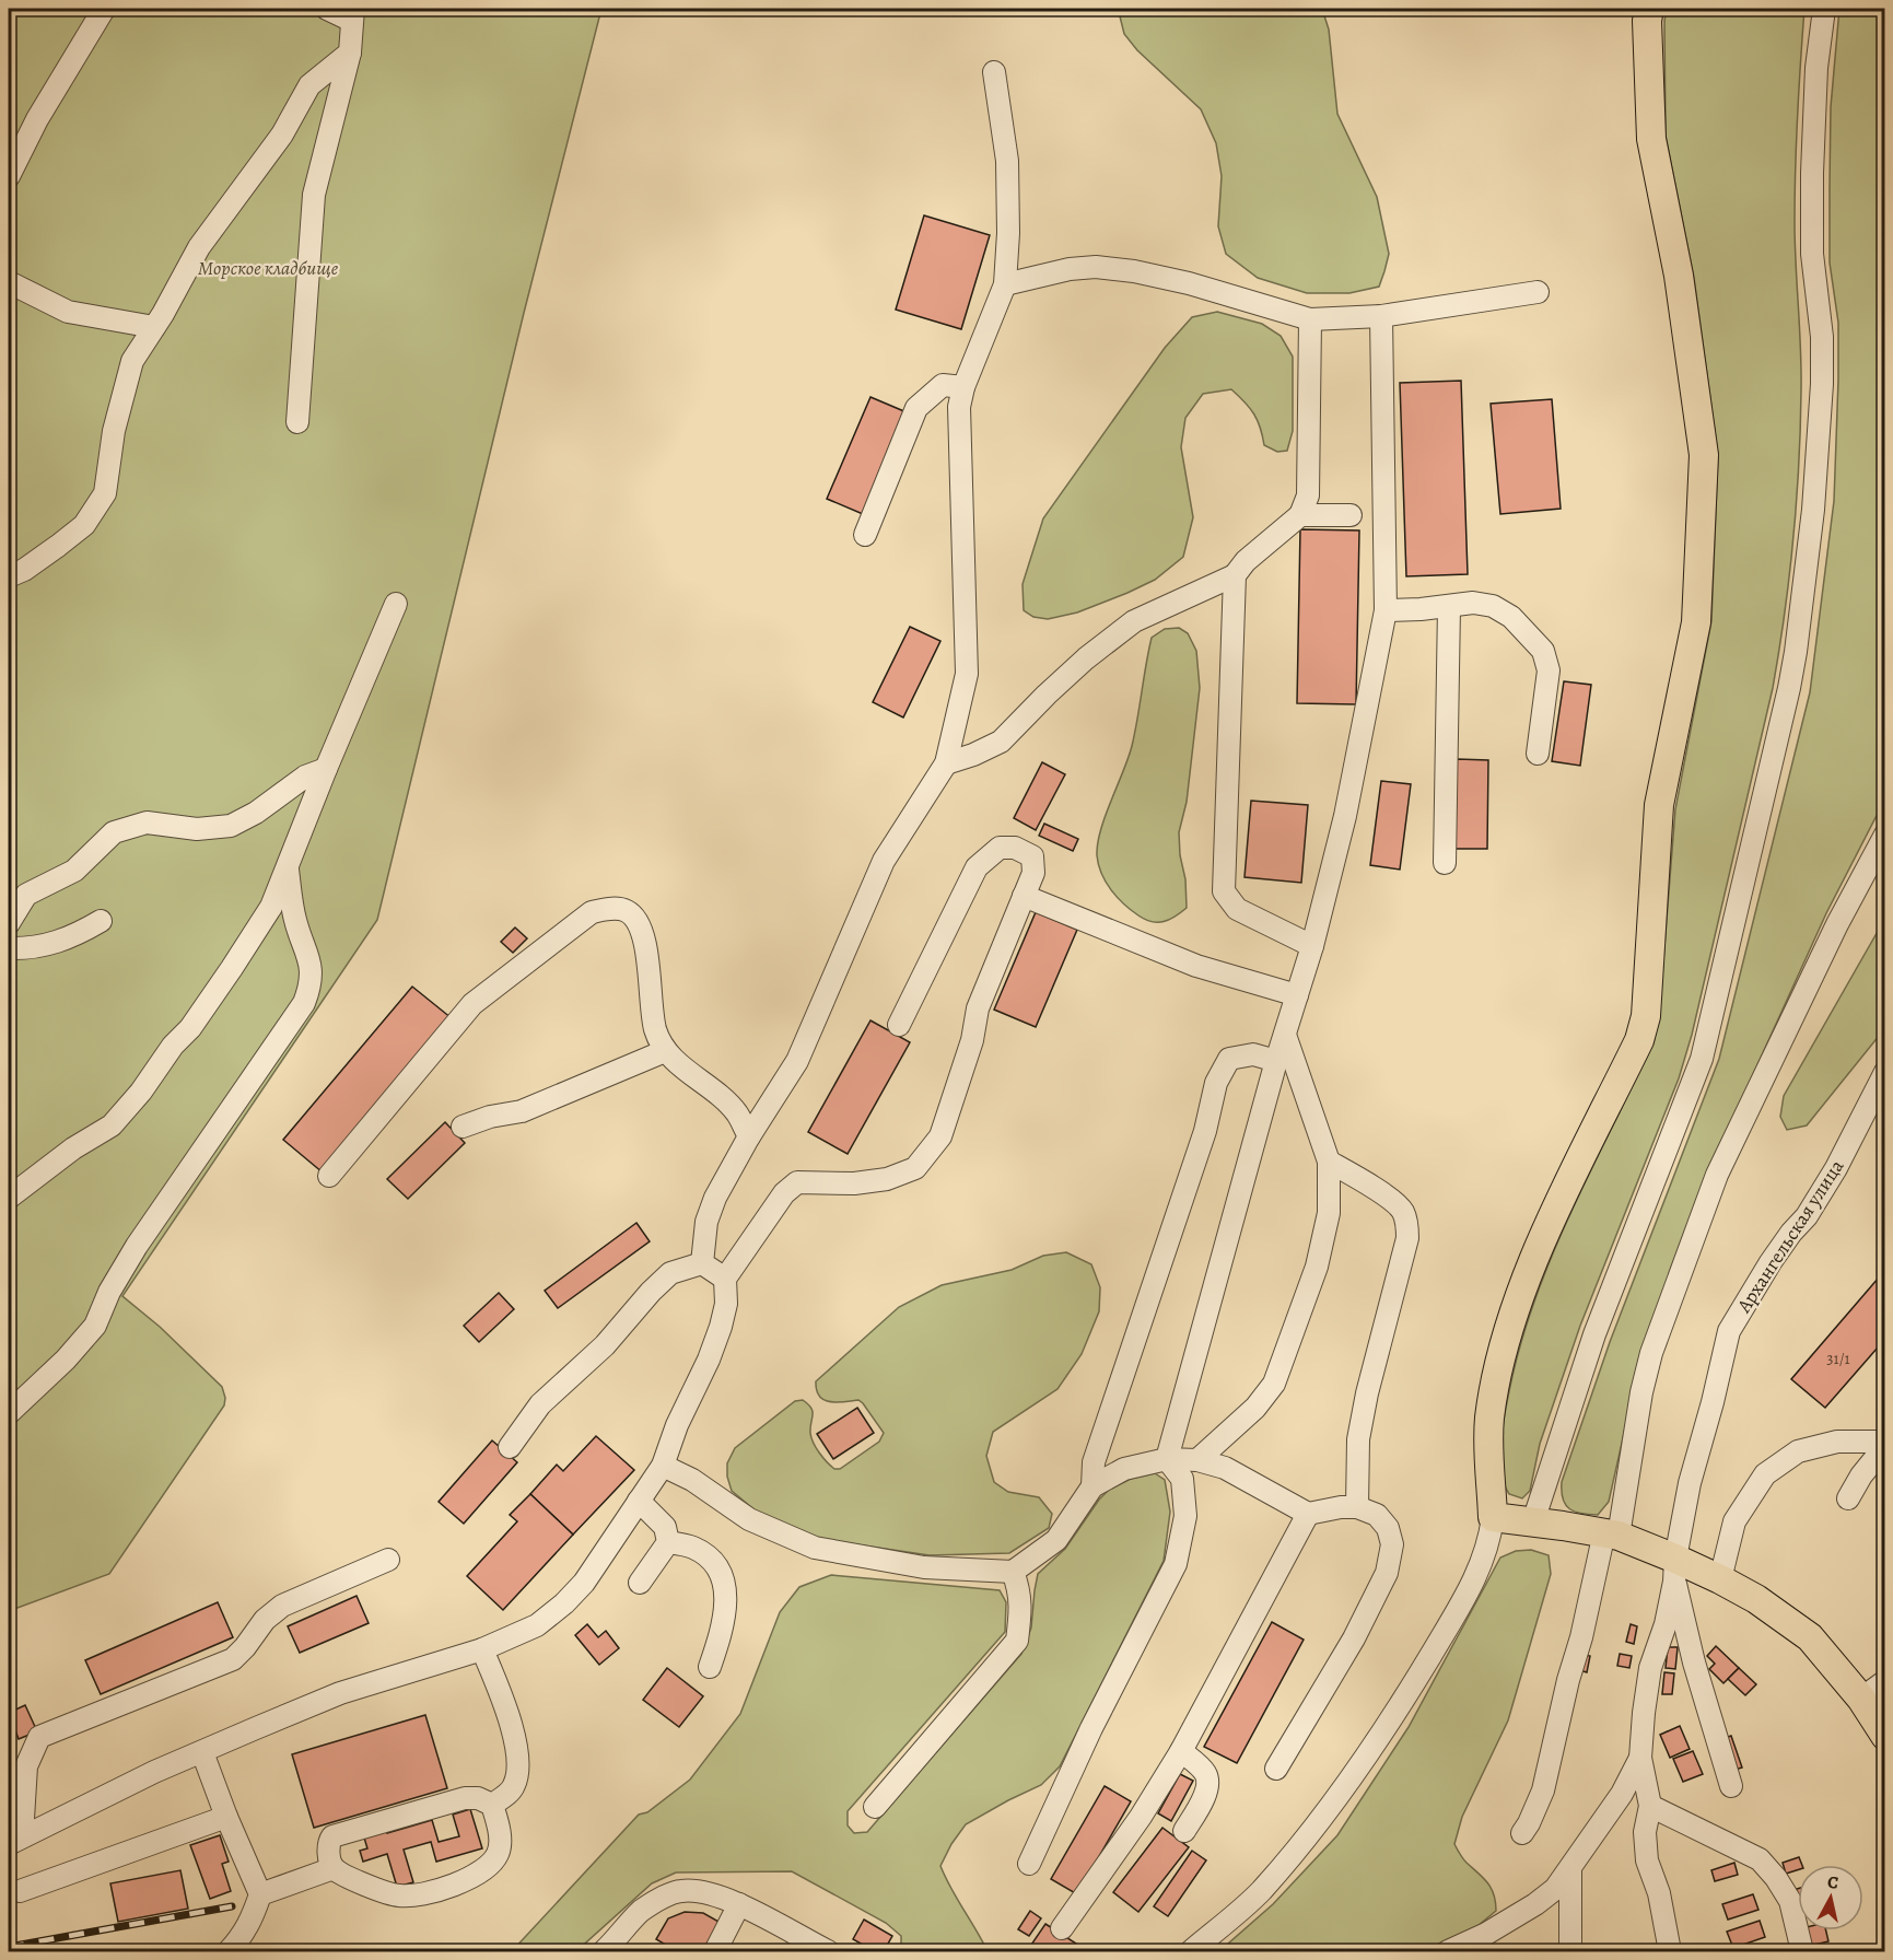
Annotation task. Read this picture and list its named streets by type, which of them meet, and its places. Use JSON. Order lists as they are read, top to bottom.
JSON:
{
  "streets": {
    "street": ["Архангельская улица"]
  },
  "parks": ["Морское кладбище"],
  "house_numbers": ["31/1"],
  "north": "top"
}
